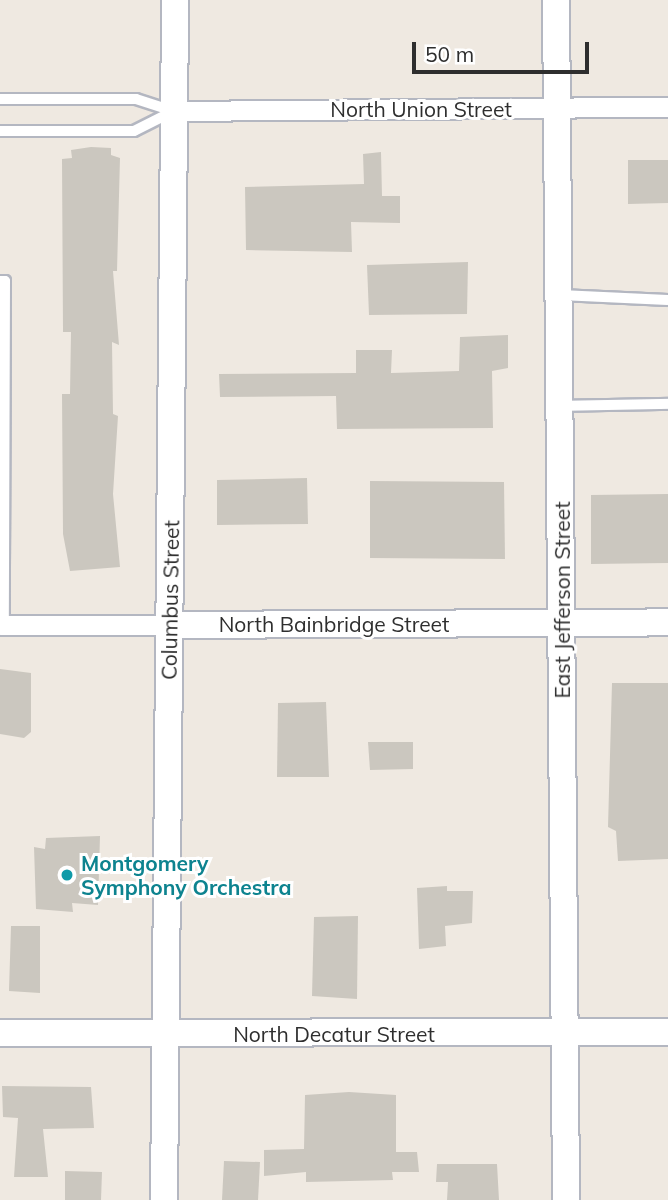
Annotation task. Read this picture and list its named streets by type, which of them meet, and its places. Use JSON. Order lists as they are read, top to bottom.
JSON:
{
  "streets": {
    "main road": [
      "Columbus Street",
      "East Jefferson Street",
      "North Bainbridge Street",
      "North Decatur Street"
    ],
    "street": ["North Union Street"]
  },
  "crossings": [
    ["North Union Street", "Columbus Street"],
    ["North Union Street", "East Jefferson Street"],
    ["Columbus Street", "North Bainbridge Street"],
    ["Columbus Street", "North Decatur Street"],
    ["East Jefferson Street", "North Bainbridge Street"],
    ["East Jefferson Street", "North Decatur Street"]
  ],
  "places": ["Montgomery Symphony Orchestra"],
  "scale_bar": "50 m"
}
